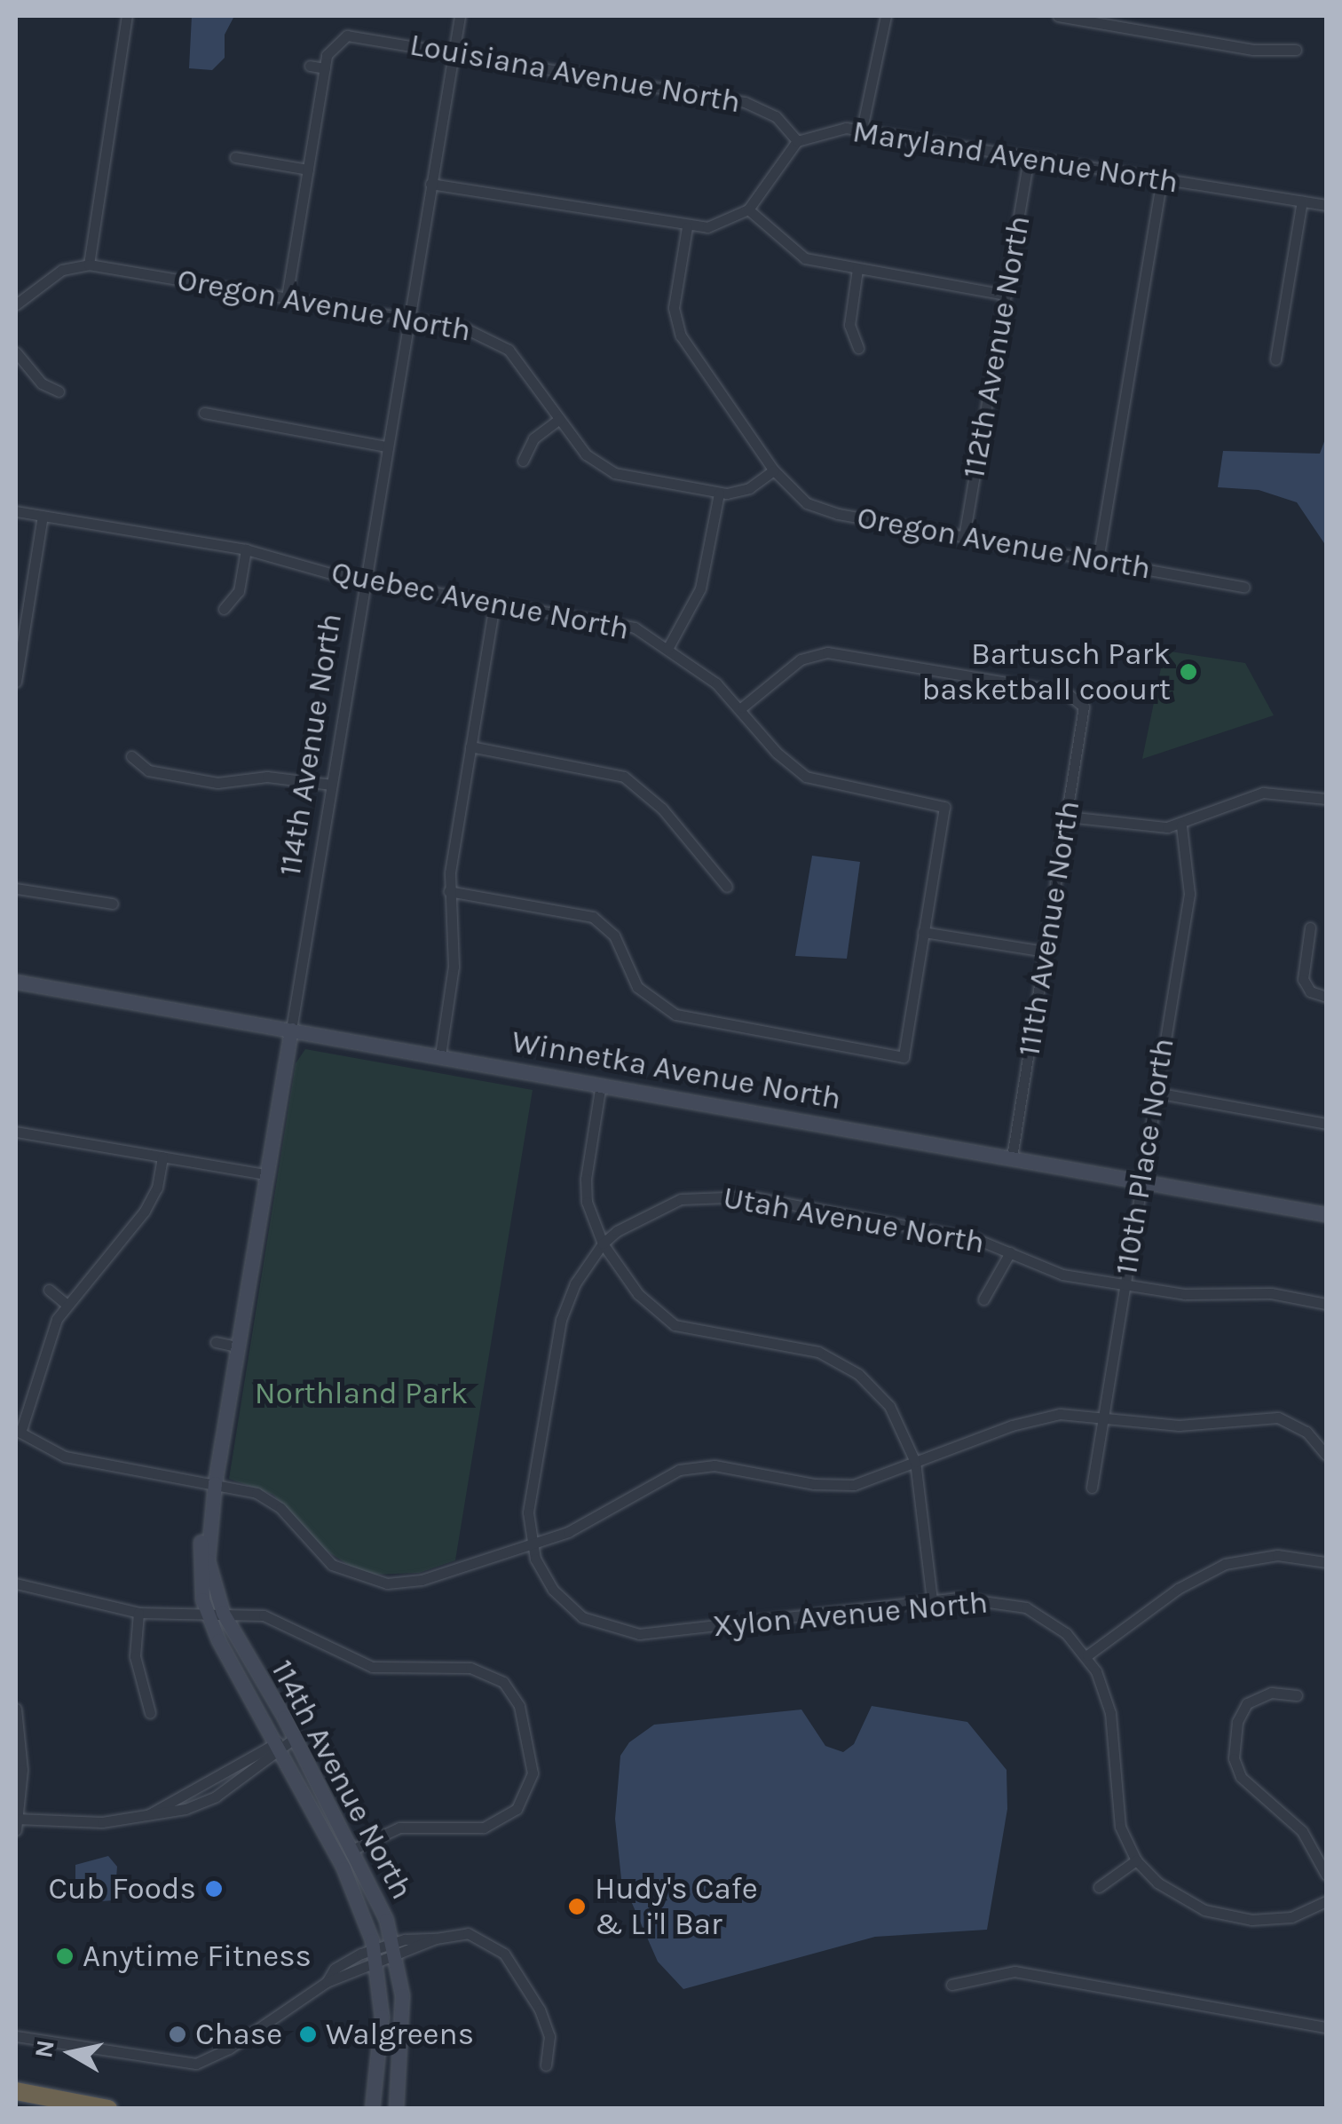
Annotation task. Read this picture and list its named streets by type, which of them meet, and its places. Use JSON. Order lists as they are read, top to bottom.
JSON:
{
  "streets": {
    "street": [
      "Louisiana Avenue North",
      "Maryland Avenue North",
      "Oregon Avenue North",
      "112th Avenue North",
      "Quebec Avenue North",
      "114th Avenue North",
      "111th Avenue North",
      "Winnetka Avenue North",
      "110th Place North",
      "Utah Avenue North",
      "Xylon Avenue North"
    ]
  },
  "crossings": [
    ["Louisiana Avenue North", "Maryland Avenue North"],
    ["Louisiana Avenue North", "114th Avenue North"],
    ["Maryland Avenue North", "112th Avenue North"],
    ["Oregon Avenue North", "112th Avenue North"],
    ["Oregon Avenue North", "114th Avenue North"],
    ["Quebec Avenue North", "114th Avenue North"],
    ["Quebec Avenue North", "111th Avenue North"],
    ["114th Avenue North", "Winnetka Avenue North"],
    ["111th Avenue North", "Winnetka Avenue North"],
    ["Winnetka Avenue North", "110th Place North"],
    ["110th Place North", "Utah Avenue North"]
  ],
  "parks": ["Northland Park"],
  "places": [
    "Bartusch Park basketball coourt",
    "Cub Foods",
    "Hudy's Cafe & Li'l Bar",
    "Anytime Fitness",
    "Chase",
    "Walgreens"
  ],
  "north": "left"
}
